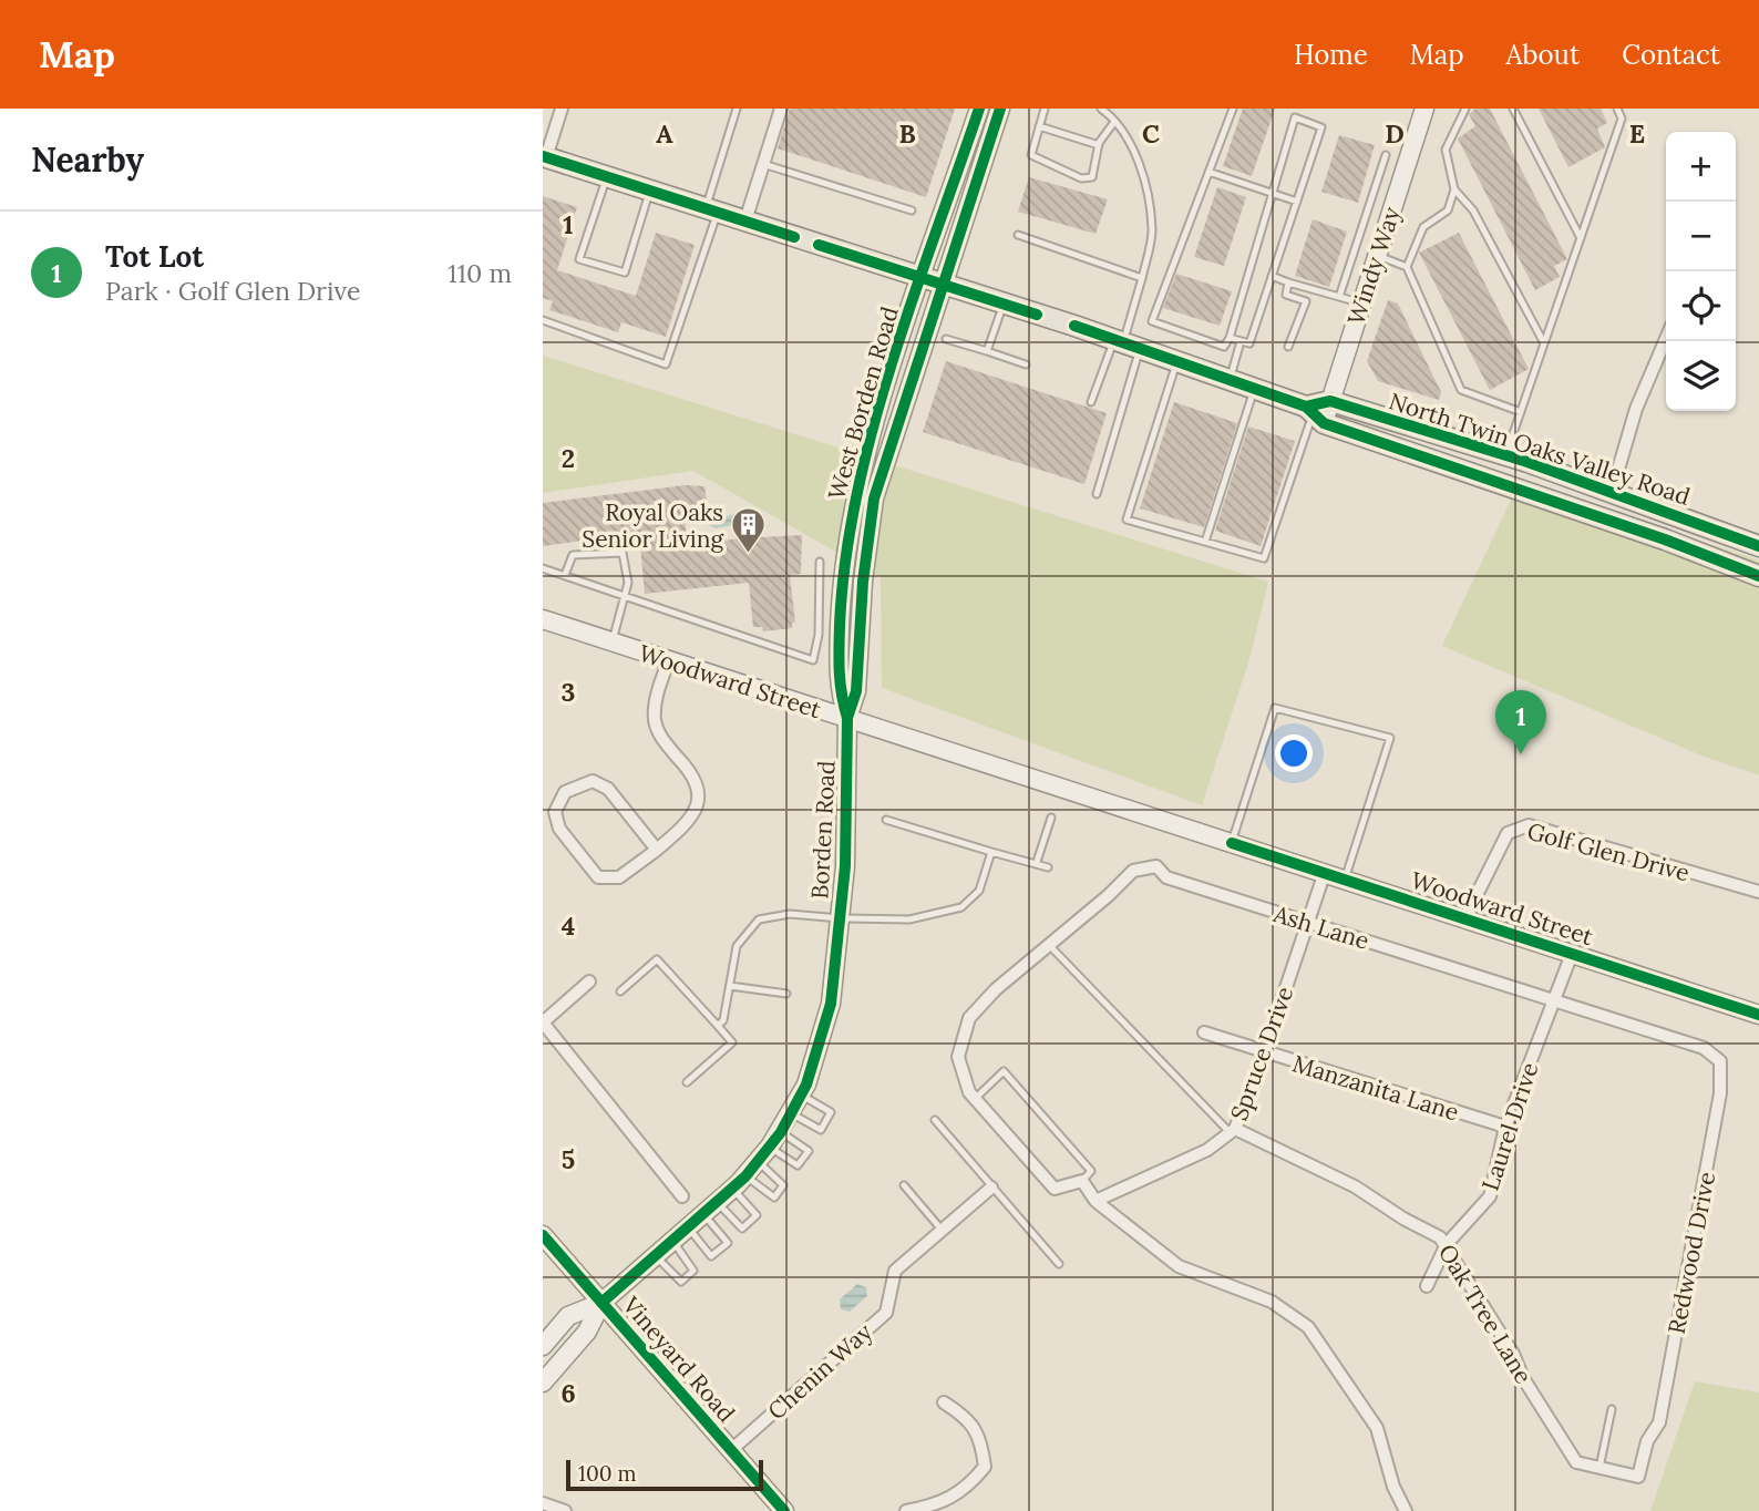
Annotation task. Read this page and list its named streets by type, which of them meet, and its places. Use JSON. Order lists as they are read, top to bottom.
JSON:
{
  "streets": {
    "main road": [
      "Windy Way",
      "West Borden Road",
      "North Twin Oaks Valley Road",
      "Woodward Street",
      "Borden Road",
      "Vineyard Road"
    ],
    "street": [
      "Golf Glen Drive",
      "Ash Lane",
      "Spruce Drive",
      "Manzanita Lane",
      "Laurel Drive",
      "Redwood Drive",
      "Oak Tree Lane",
      "Chenin Way"
    ]
  },
  "crossings": [
    ["Windy Way", "North Twin Oaks Valley Road"],
    ["West Borden Road", "North Twin Oaks Valley Road"],
    ["West Borden Road", "Woodward Street"],
    ["West Borden Road", "Borden Road"],
    ["North Twin Oaks Valley Road", "Borden Road"],
    ["Woodward Street", "Borden Road"],
    ["Woodward Street", "Golf Glen Drive"],
    ["Woodward Street", "Spruce Drive"],
    ["Woodward Street", "Laurel Drive"],
    ["Borden Road", "Vineyard Road"],
    ["Ash Lane", "Spruce Drive"],
    ["Ash Lane", "Laurel Drive"],
    ["Ash Lane", "Redwood Drive"],
    ["Spruce Drive", "Manzanita Lane"],
    ["Spruce Drive", "Oak Tree Lane"],
    ["Manzanita Lane", "Laurel Drive"],
    ["Laurel Drive", "Oak Tree Lane"],
    ["Redwood Drive", "Oak Tree Lane"],
    ["Vineyard Road", "Chenin Way"]
  ],
  "places": {
    "building": ["Royal Oaks Senior Living"]
  },
  "scale_bar": "100 m",
  "page": {
    "header": "Map",
    "nav": [
      "Home",
      "Map",
      "About",
      "Contact"
    ],
    "heading": "Nearby",
    "map_buttons": ["+", "−"],
    "list": [
      {
        "mark": "1",
        "name": "Tot Lot",
        "note": "Park · Golf Glen Drive",
        "value": "110 m"
      }
    ],
    "pins": "1",
    "scale": "100 m"
  },
  "grid": {
    "columns": [
      "A",
      "B",
      "C",
      "D",
      "E"
    ],
    "rows": [
      "1",
      "2",
      "3",
      "4",
      "5",
      "6"
    ]
  }
}
